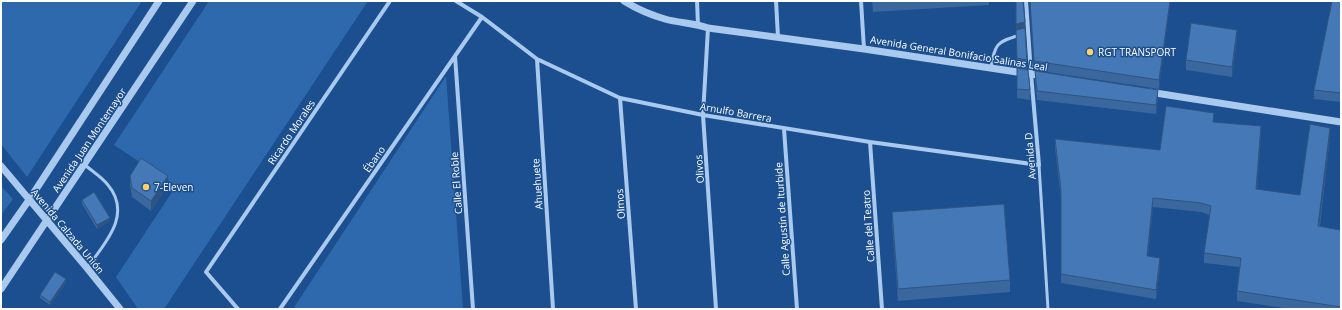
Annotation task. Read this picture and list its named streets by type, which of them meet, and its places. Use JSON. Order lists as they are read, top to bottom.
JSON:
{
  "streets": {
    "street": [
      "Avenida General Bonifacio Salinas Leal",
      "Arnulfo Barrera",
      "Ricardo Morales",
      "Avenida Juan Montemayor",
      "Avenida D",
      "Ébano",
      "Olivos",
      "Calle El Roble",
      "Ahuehuete",
      "Olmos",
      "Calle Agustín de Iturbide",
      "Calle del Teatro",
      "Avenida Calzada Unión"
    ]
  },
  "crossings": [
    ["Avenida General Bonifacio Salinas Leal", "Avenida D"],
    ["Avenida General Bonifacio Salinas Leal", "Olivos"],
    ["Arnulfo Barrera", "Avenida D"],
    ["Arnulfo Barrera", "Ébano"],
    ["Arnulfo Barrera", "Olivos"],
    ["Arnulfo Barrera", "Ahuehuete"],
    ["Arnulfo Barrera", "Olmos"],
    ["Arnulfo Barrera", "Calle Agustín de Iturbide"],
    ["Arnulfo Barrera", "Calle del Teatro"],
    ["Avenida Juan Montemayor", "Avenida Calzada Unión"],
    ["Ébano", "Calle El Roble"]
  ],
  "places": ["RGT TRANSPORT", "7-Eleven"]
}
